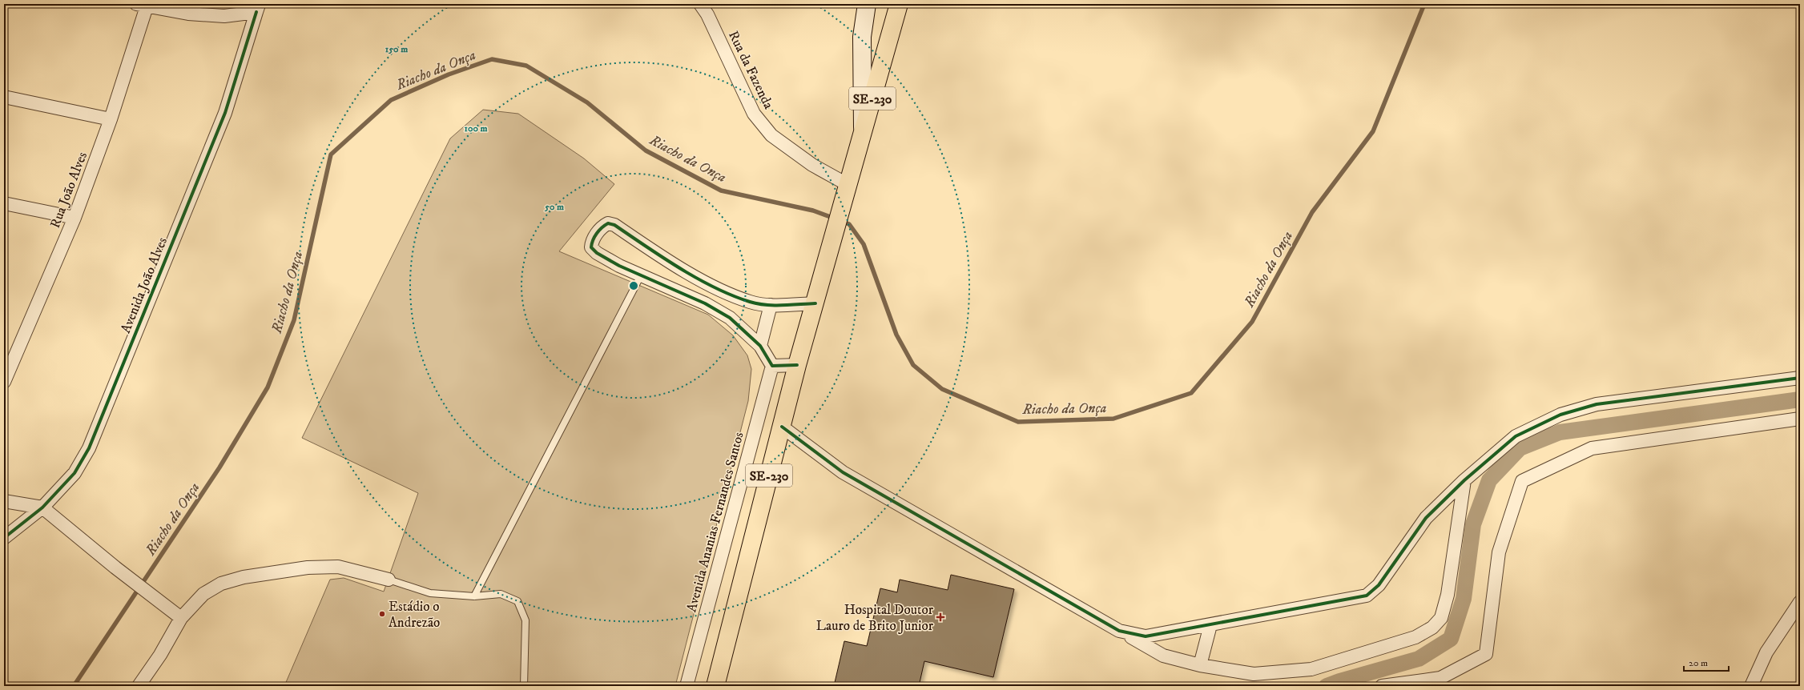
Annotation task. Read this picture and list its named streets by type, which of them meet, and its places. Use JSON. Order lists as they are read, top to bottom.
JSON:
{
  "streets": {
    "main road": ["SE-230"],
    "street": [
      "Rua da Fazenda",
      "Rua João Alves",
      "Avenida João Alves",
      "Avenida Ananias Fernandes Santos"
    ]
  },
  "crossings": [
    ["Rua da Fazenda", "SE-230"]
  ],
  "water": ["Riacho da Onça"],
  "places": {
    "other": ["Estádio o Andrezão"],
    "health": ["Hospital Doutor Lauro de Brito Junior"]
  },
  "scale_bar": "20 m",
  "rings": ["150 m", "100 m", "50 m"]
}
